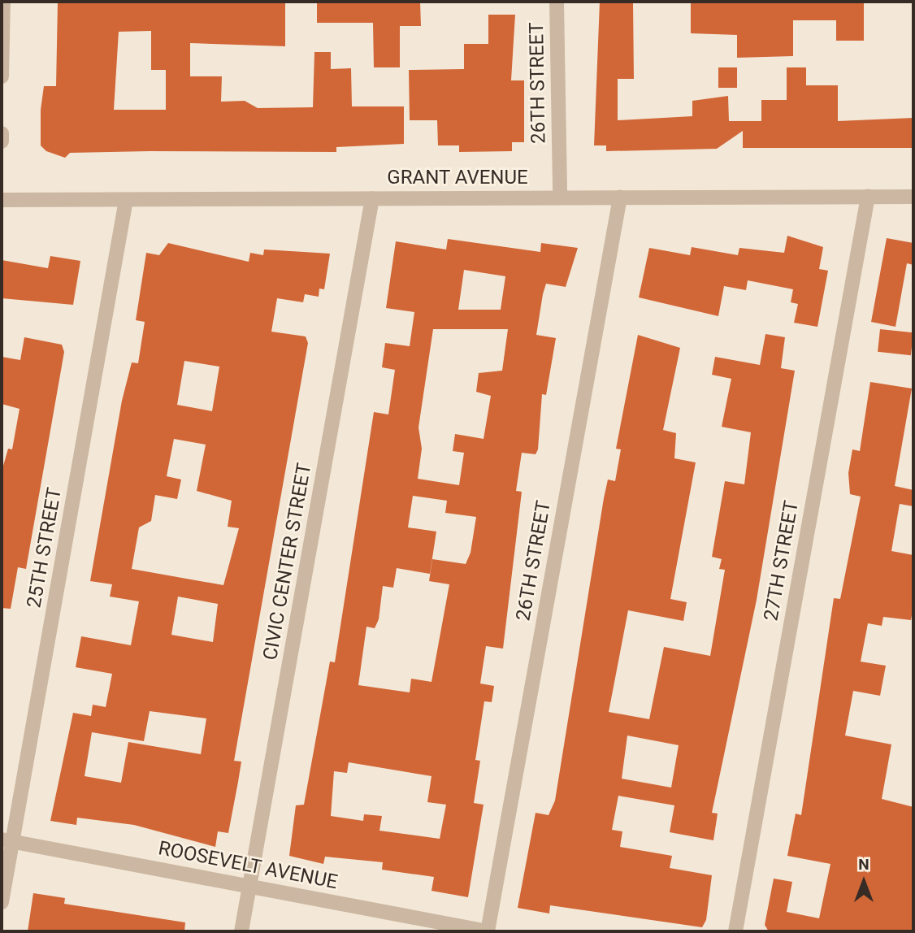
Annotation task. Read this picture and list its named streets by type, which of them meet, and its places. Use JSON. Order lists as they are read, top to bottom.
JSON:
{
  "streets": {
    "street": [
      "26TH STREET",
      "GRANT AVENUE",
      "25TH STREET",
      "27TH STREET",
      "CIVIC CENTER STREET",
      "ROOSEVELT AVENUE"
    ]
  },
  "crossings": [
    ["26TH STREET", "GRANT AVENUE"],
    ["26TH STREET", "ROOSEVELT AVENUE"],
    ["GRANT AVENUE", "25TH STREET"],
    ["GRANT AVENUE", "27TH STREET"],
    ["GRANT AVENUE", "CIVIC CENTER STREET"],
    ["25TH STREET", "ROOSEVELT AVENUE"],
    ["CIVIC CENTER STREET", "ROOSEVELT AVENUE"]
  ],
  "north": "top"
}
